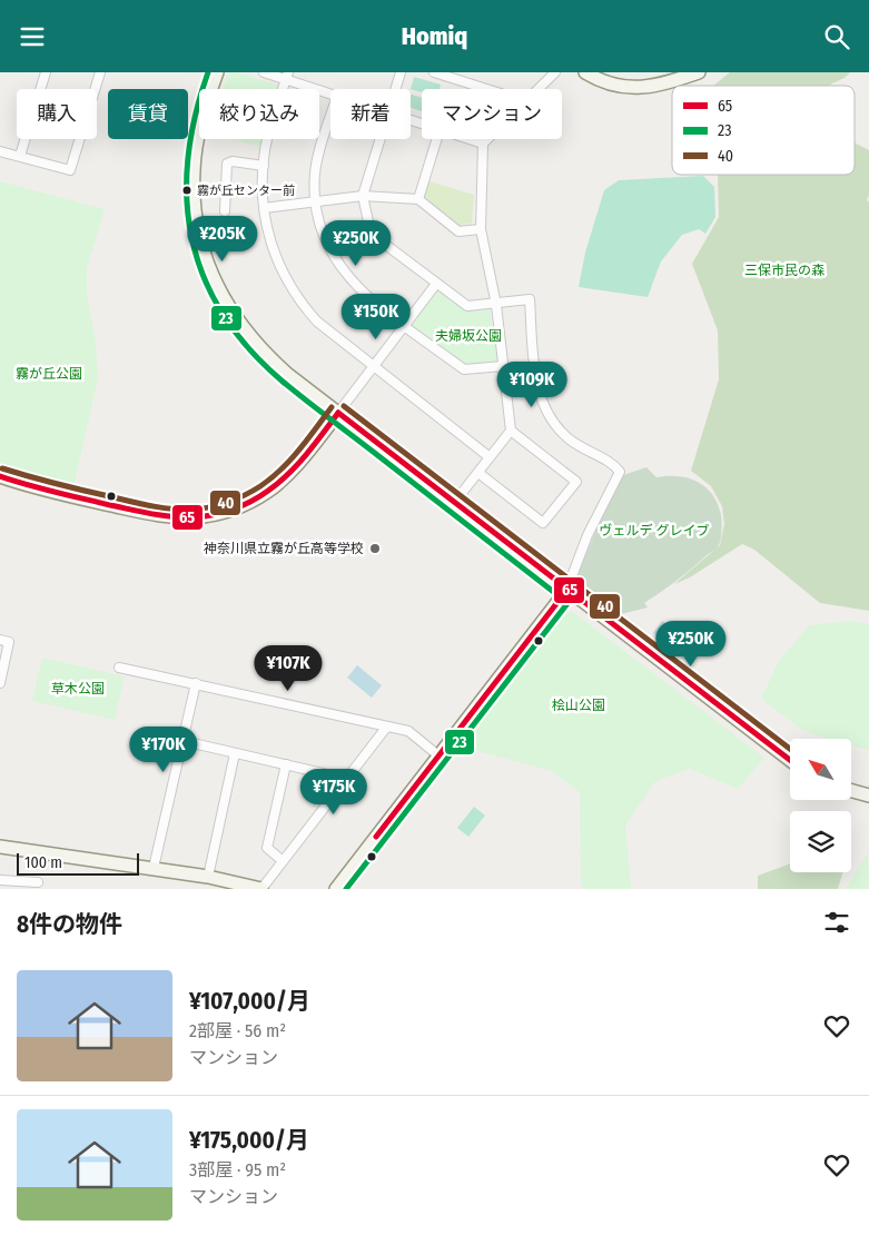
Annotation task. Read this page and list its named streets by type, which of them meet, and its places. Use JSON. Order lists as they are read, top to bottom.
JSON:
{
  "parks": [
    "三保市民の森",
    "夫婦坂公園",
    "霧が丘公園",
    "ヴェルデ グレイブ",
    "草木公園",
    "桧山公園"
  ],
  "places": ["霧が丘センター前", "神奈川県立霧が丘高等学校"],
  "lines": ["transit line 23", "transit line 40", "transit line 65"],
  "legend": ["65", "23", "40"],
  "scale_bar": "100 m",
  "north": "top left",
  "page": {
    "header": "Homiq",
    "chip": [
      "購入",
      "賃貸",
      "絞り込み",
      "新着",
      "マンション"
    ],
    "price": [
      "¥205K",
      "¥250K",
      "¥150K",
      "¥109K",
      "¥250K",
      "¥107K",
      "¥170K",
      "¥175K"
    ],
    "scale": "100 m",
    "heading": "8件の物件",
    "list": [
      {
        "name": "¥107,000/月",
        "note": "2部屋 · 56 m² · マンション"
      },
      {
        "name": "¥175,000/月",
        "note": "3部屋 · 95 m² · マンション"
      }
    ]
  }
}
